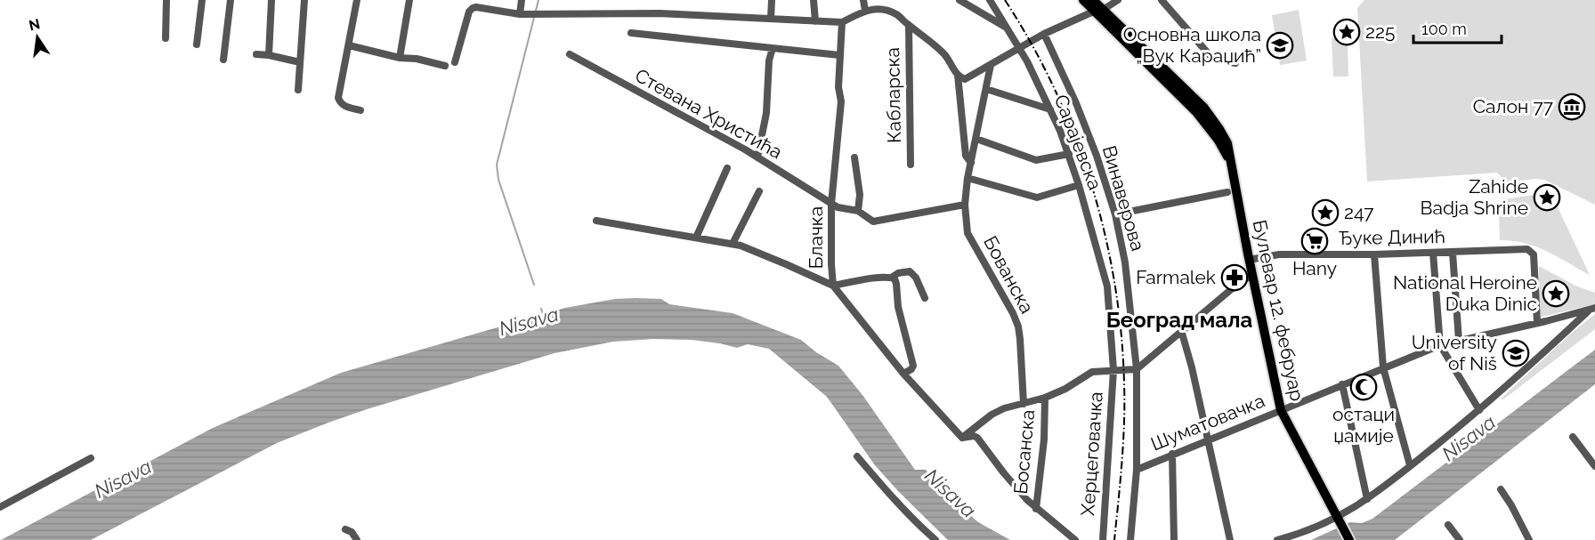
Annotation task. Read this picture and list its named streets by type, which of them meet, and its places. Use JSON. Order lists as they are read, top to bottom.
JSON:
{
  "streets": {
    "main road": ["Булевар 12. фебруар"],
    "street": [
      "Кабларска",
      "Стевана Христића",
      "Сарајевска",
      "Винаверова",
      "Блачка",
      "Ђуке Динић",
      "Бованска",
      "Шуматовачка",
      "Босанска",
      "Херцеговачка"
    ]
  },
  "crossings": [
    ["Стевана Христића", "Блачка"],
    ["Стевана Христића", "Бованска"],
    ["Сарајевска", "Херцеговачка"],
    ["Винаверова", "Шуматовачка"],
    ["Ђуке Динић", "Булевар 12. фебруар"],
    ["Ђуке Динић", "Шуматовачка"],
    ["Булевар 12. фебруар", "Шуматовачка"]
  ],
  "districts": ["Београд мала"],
  "water": ["Nisava"],
  "places": {
    "place": [
      "225",
      "Zahide Badja Shrine",
      "247",
      "National Heroine Duka Dinic"
    ],
    "school or university": ["Основна школа „Вук Караџић”", "University of Niš"],
    "museum": ["Салон 77"],
    "supermarket": ["Hany"],
    "pharmacy": ["Farmalek"],
    "mosque": ["остаци џамије"]
  },
  "scale_bar": "100 m",
  "north": "top"
}
